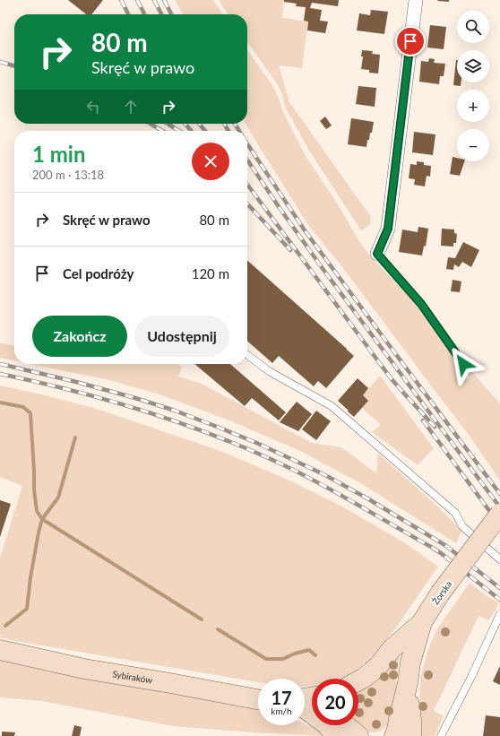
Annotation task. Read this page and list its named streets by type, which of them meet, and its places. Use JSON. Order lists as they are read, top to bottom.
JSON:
{
  "streets": {
    "main road": ["Żorska", "Sybiraków"]
  },
  "page": {
    "map_buttons": ["+", "−"],
    "turn": ["80 m", "Skręć w prawo"],
    "heading": ["1 min", "200 m · 13:18"],
    "list": [
      {
        "name": "Skręć w prawo",
        "value": "80 m"
      },
      {
        "name": "Cel podróży",
        "value": "120 m"
      }
    ],
    "buttons": ["Zakończ", "Udostępnij"],
    "speed": "17 km/h",
    "limit": "20"
  }
}
